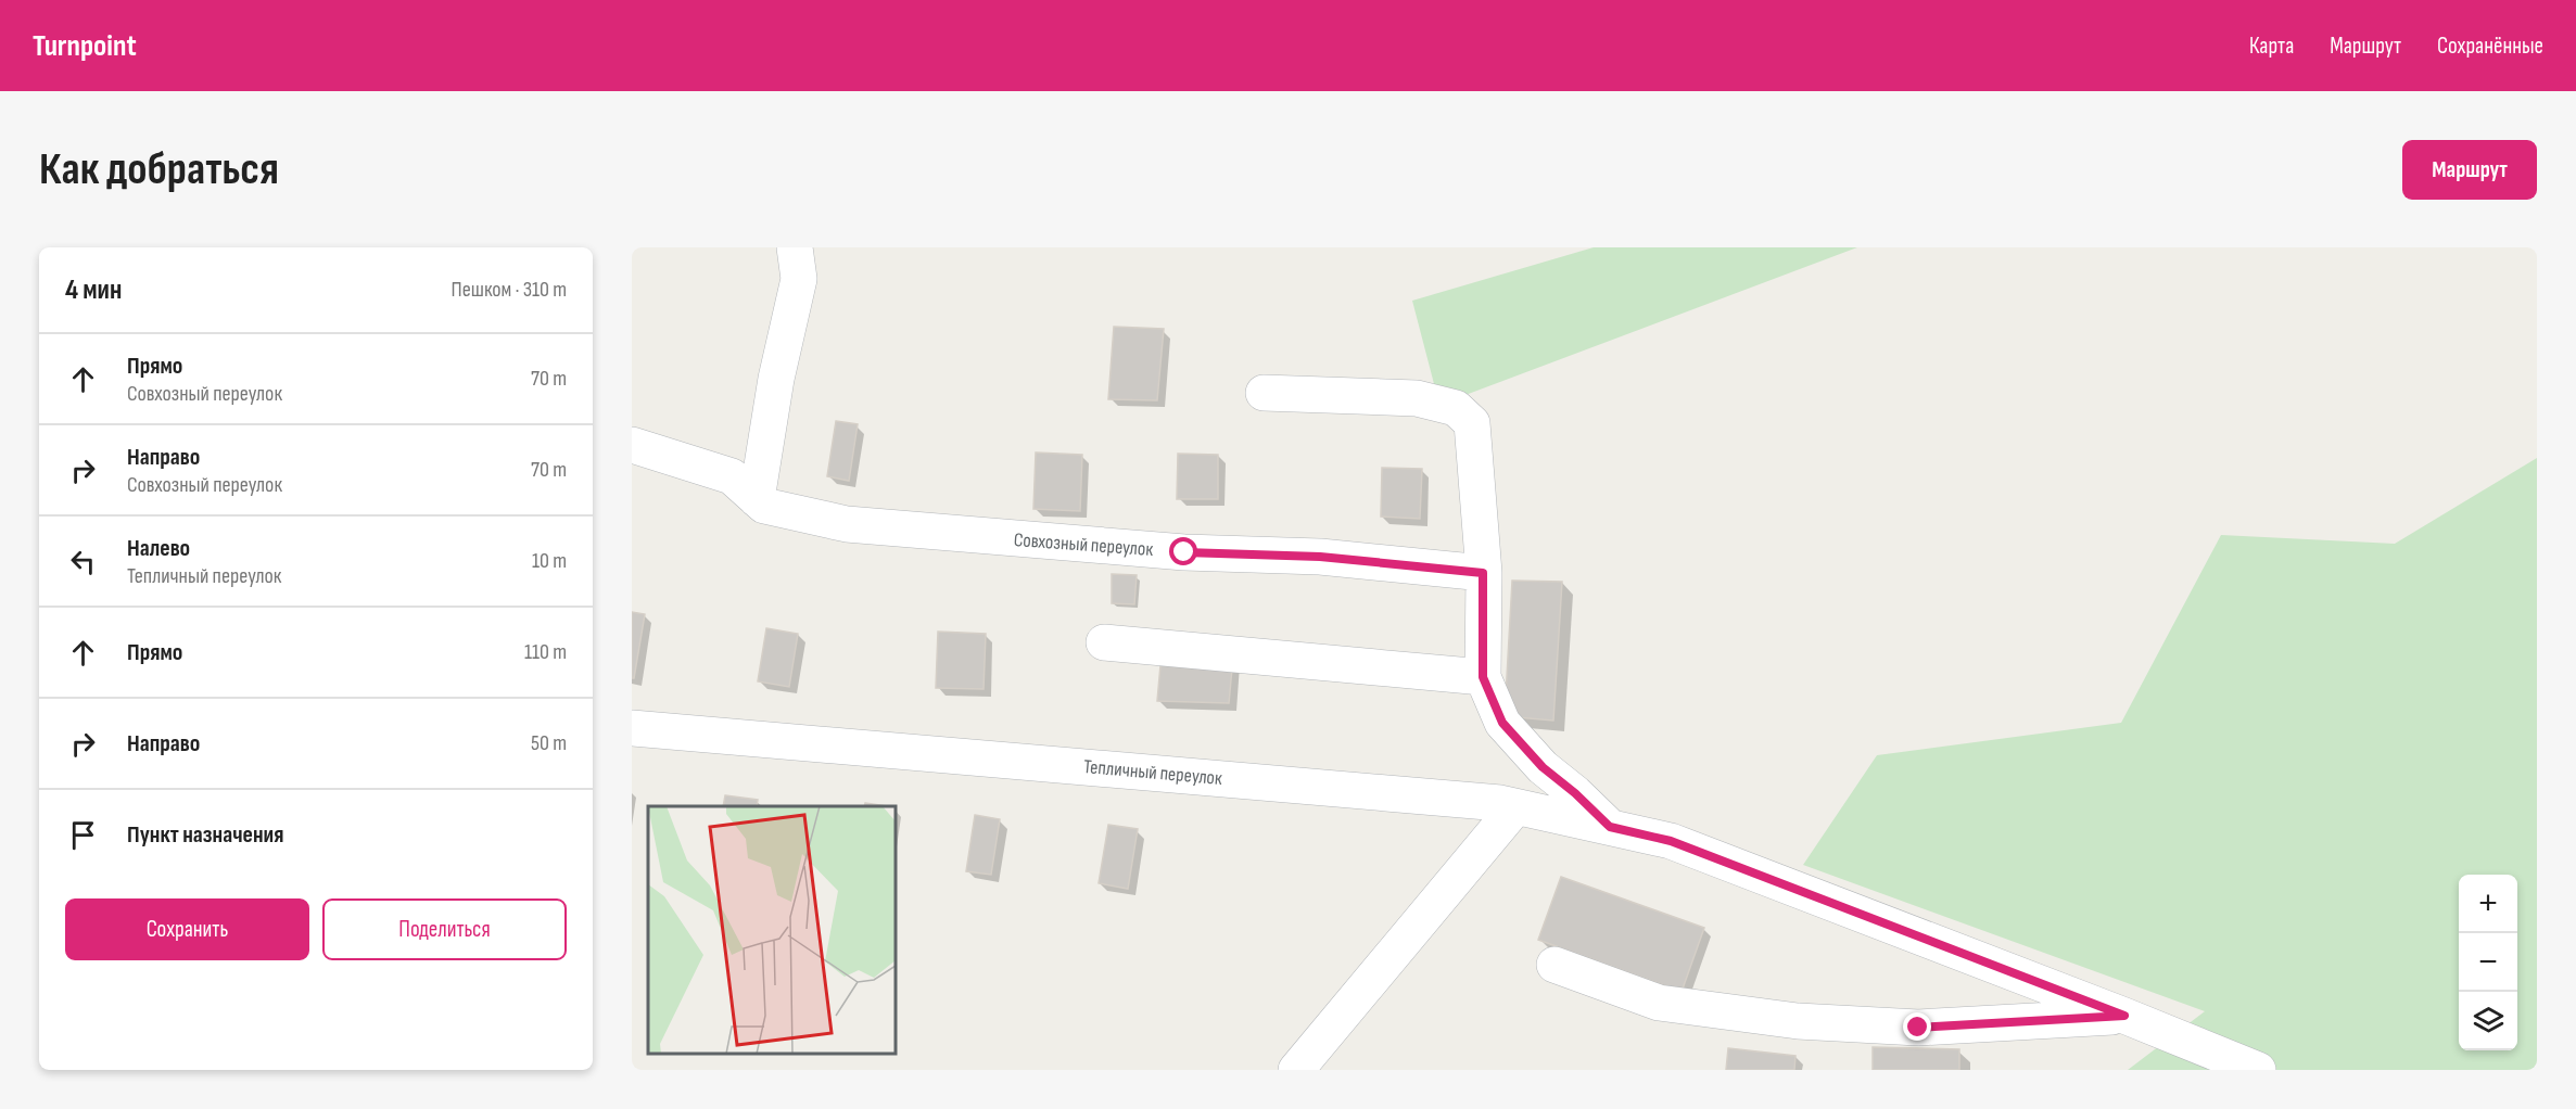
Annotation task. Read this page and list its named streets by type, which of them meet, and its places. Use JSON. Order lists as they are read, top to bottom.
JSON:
{
  "streets": {
    "street": ["Совхозный переулок", "Тепличный переулок"]
  },
  "page": {
    "header": "Turnpoint",
    "nav": ["Карта", "Маршрут", "Сохранённые"],
    "buttons": [
      "Маршрут",
      ["Сохранить", "Поделиться"]
    ],
    "title": "Как добраться",
    "heading": ["4 мин", "Пешком · 310 m"],
    "list": [
      ["Прямо", "Совхозный переулок", "70 m"],
      ["Направо", "Совхозный переулок", "70 m"],
      ["Налево", "Тепличный переулок", "10 m"],
      ["Прямо", "110 m"],
      ["Направо", "50 m"],
      "Пункт назначения"
    ],
    "map_buttons": ["+", "−"]
  }
}
